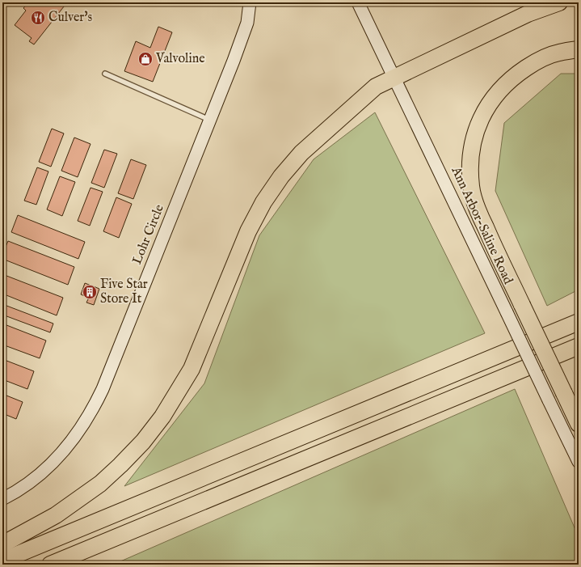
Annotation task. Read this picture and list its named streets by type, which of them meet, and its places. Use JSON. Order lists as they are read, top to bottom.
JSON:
{
  "streets": {
    "street": ["Ann Arbor-Saline Road", "Lohr Circle"]
  },
  "places": {
    "restaurant": ["Culver's"],
    "shop": ["Valvoline"],
    "building": ["Five Star Store It"]
  }
}
